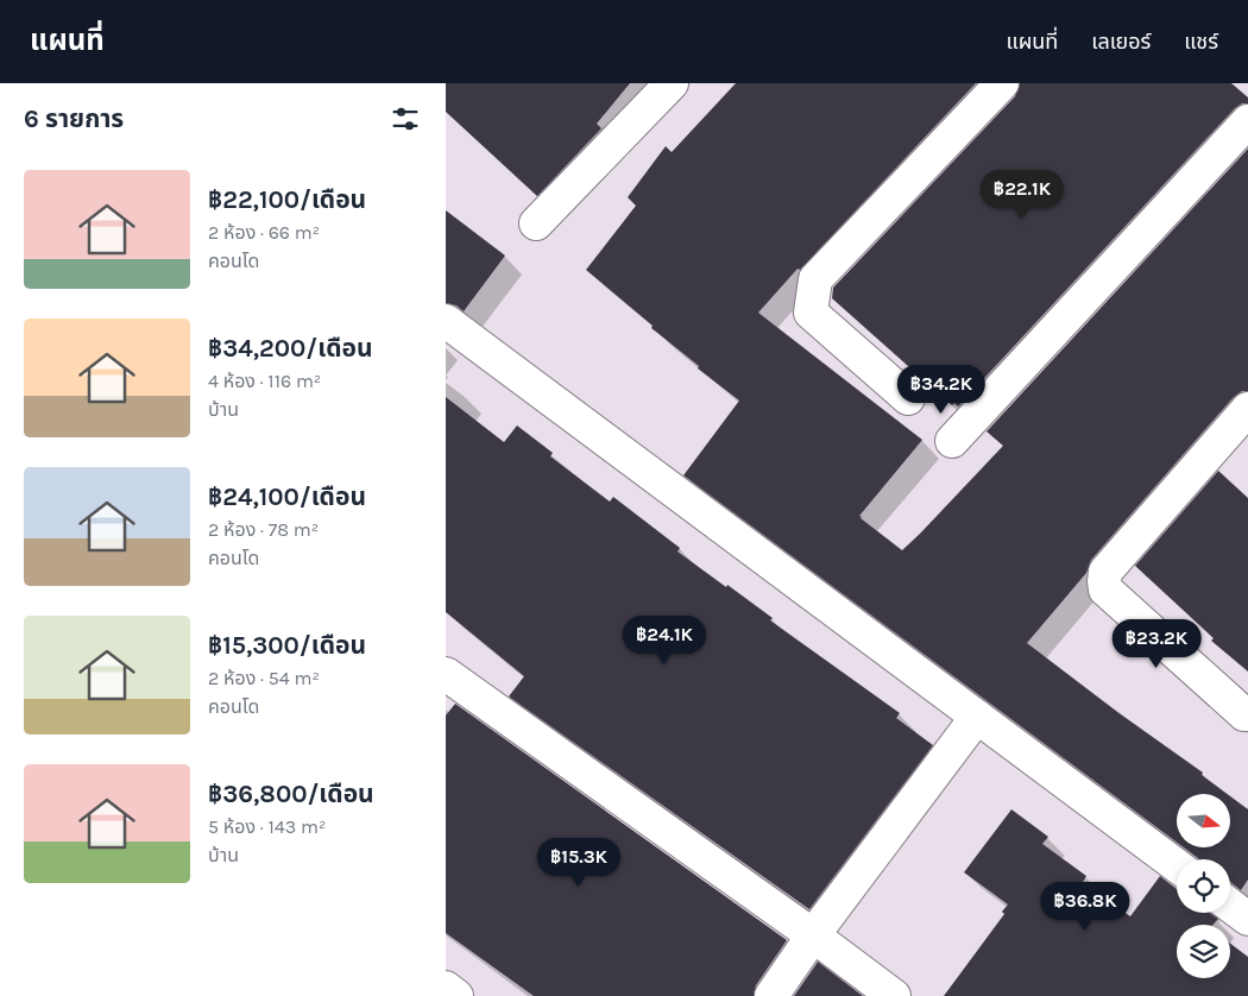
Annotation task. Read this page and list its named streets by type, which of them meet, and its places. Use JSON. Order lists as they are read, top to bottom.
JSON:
{
  "north": "right",
  "page": {
    "header": "แผนที่",
    "nav": ["แผนที่", "เลเยอร์", "แชร์"],
    "heading": "6 รายการ",
    "list": [
      {
        "name": "฿22,100/เดือน",
        "note": "2 ห้อง · 66 m² · คอนโด"
      },
      {
        "name": "฿34,200/เดือน",
        "note": "4 ห้อง · 116 m² · บ้าน"
      },
      {
        "name": "฿24,100/เดือน",
        "note": "2 ห้อง · 78 m² · คอนโด"
      },
      {
        "name": "฿15,300/เดือน",
        "note": "2 ห้อง · 54 m² · คอนโด"
      },
      {
        "name": "฿36,800/เดือน",
        "note": "5 ห้อง · 143 m² · บ้าน"
      }
    ],
    "price": [
      "฿22.1K",
      "฿34.2K",
      "฿24.1K",
      "฿23.2K",
      "฿15.3K",
      "฿36.8K"
    ]
  }
}
